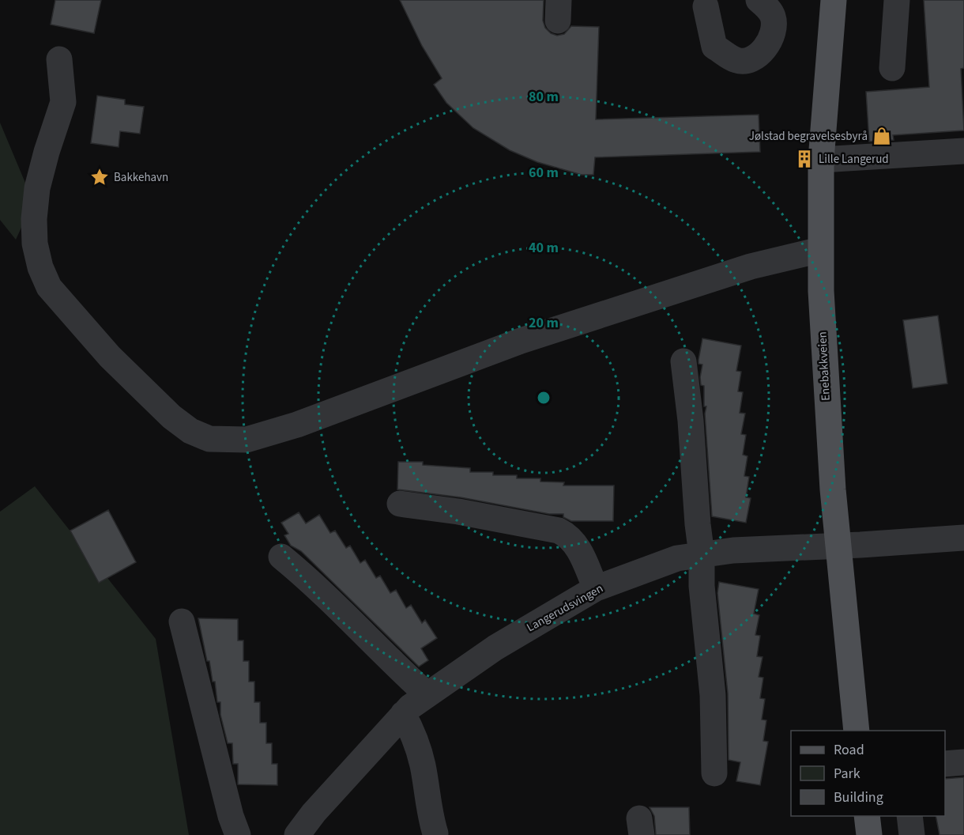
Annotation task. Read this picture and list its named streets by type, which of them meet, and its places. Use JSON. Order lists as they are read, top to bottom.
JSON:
{
  "streets": {
    "main road": ["Enebakkveien"],
    "street": ["Langerudsvingen"]
  },
  "crossings": [
    ["Enebakkveien", "Langerudsvingen"]
  ],
  "places": {
    "shop": ["Jølstad begravelsesbyrå"],
    "building": ["Lille Langerud"],
    "place": ["Bakkehavn"]
  },
  "legend": ["Road", "Park", "Building"],
  "rings": [
    "80 m",
    "60 m",
    "40 m",
    "20 m"
  ]
}
